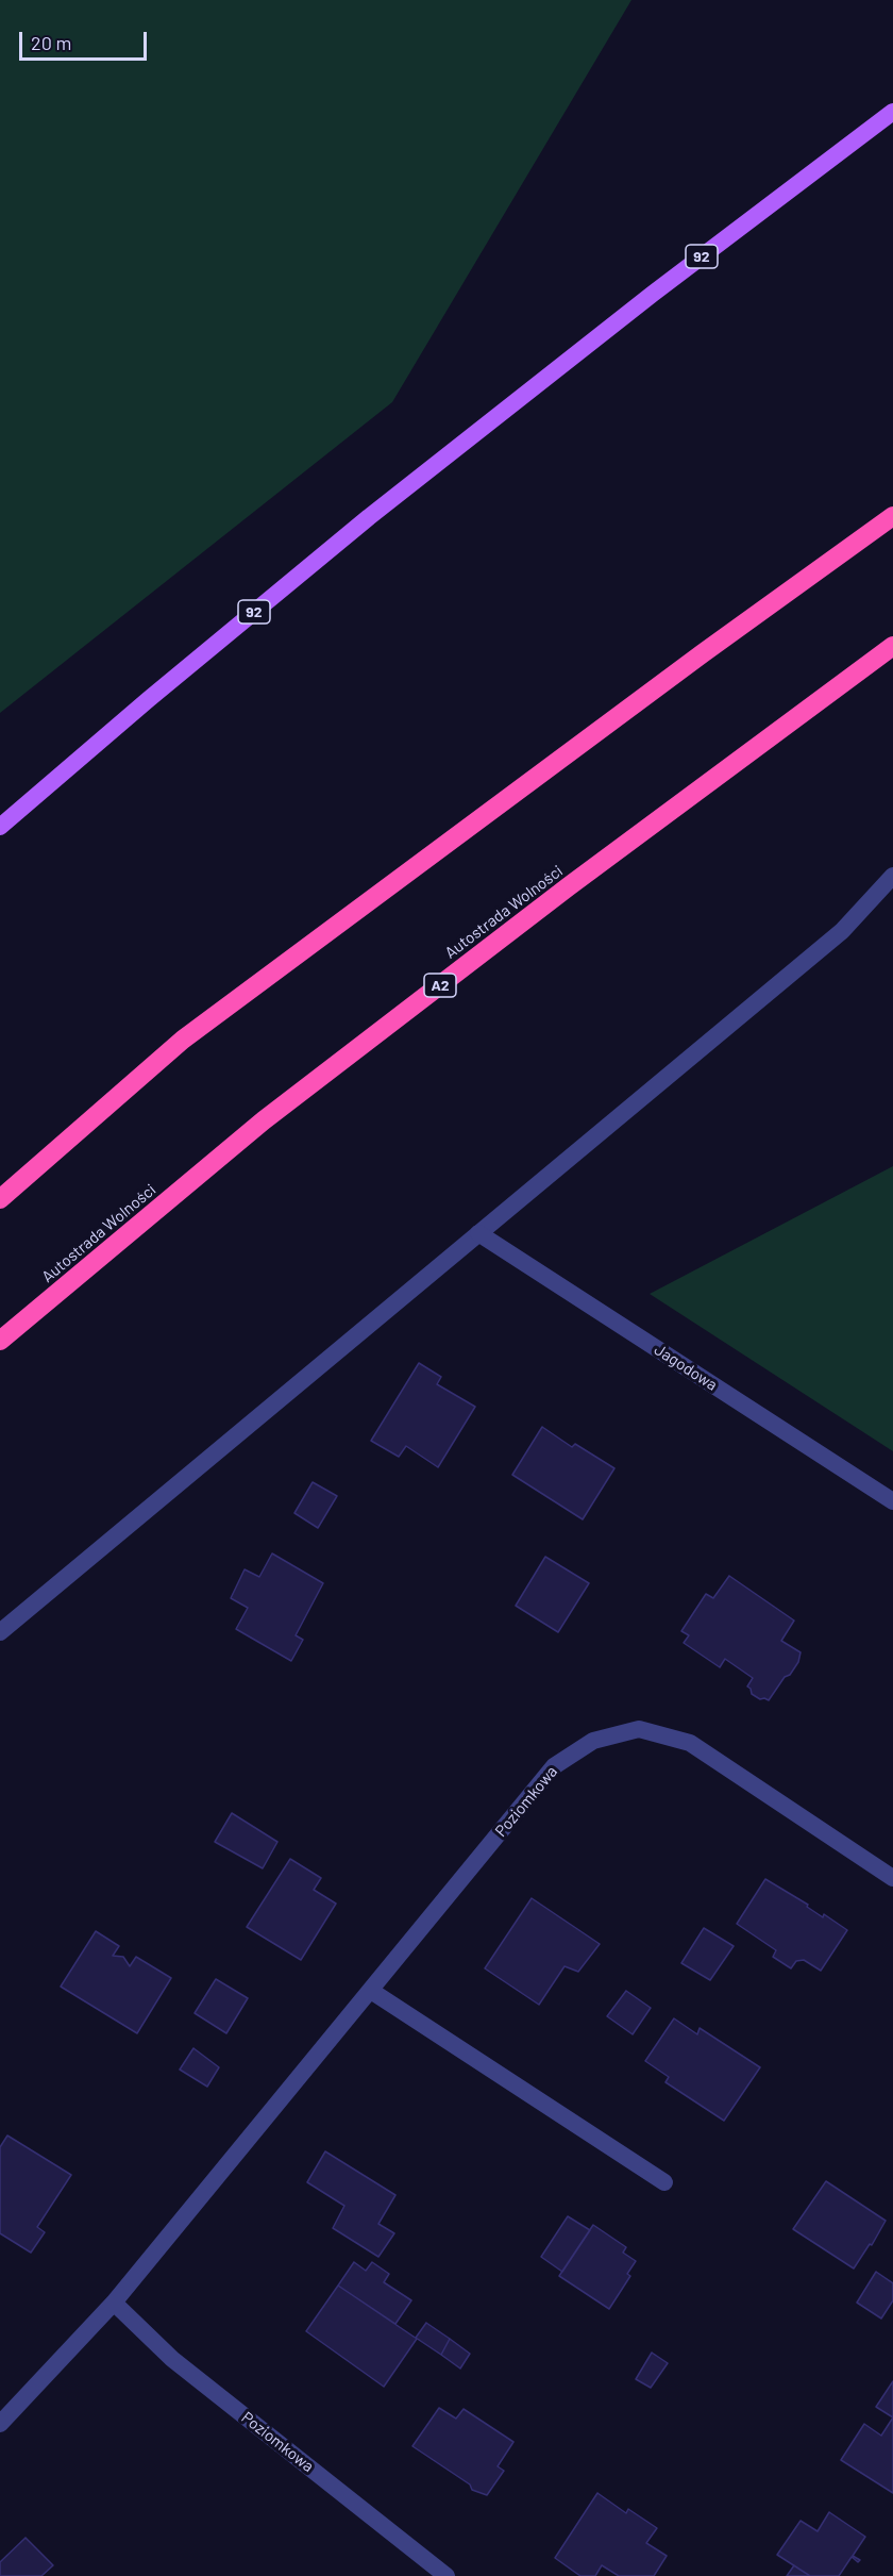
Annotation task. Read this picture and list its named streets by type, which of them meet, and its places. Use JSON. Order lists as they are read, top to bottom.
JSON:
{
  "streets": {
    "highway": ["Autostrada Wolności", "A2"],
    "main road": ["92"],
    "street": ["Jagodowa", "Poziomkowa"]
  },
  "scale_bar": "20 m"
}
